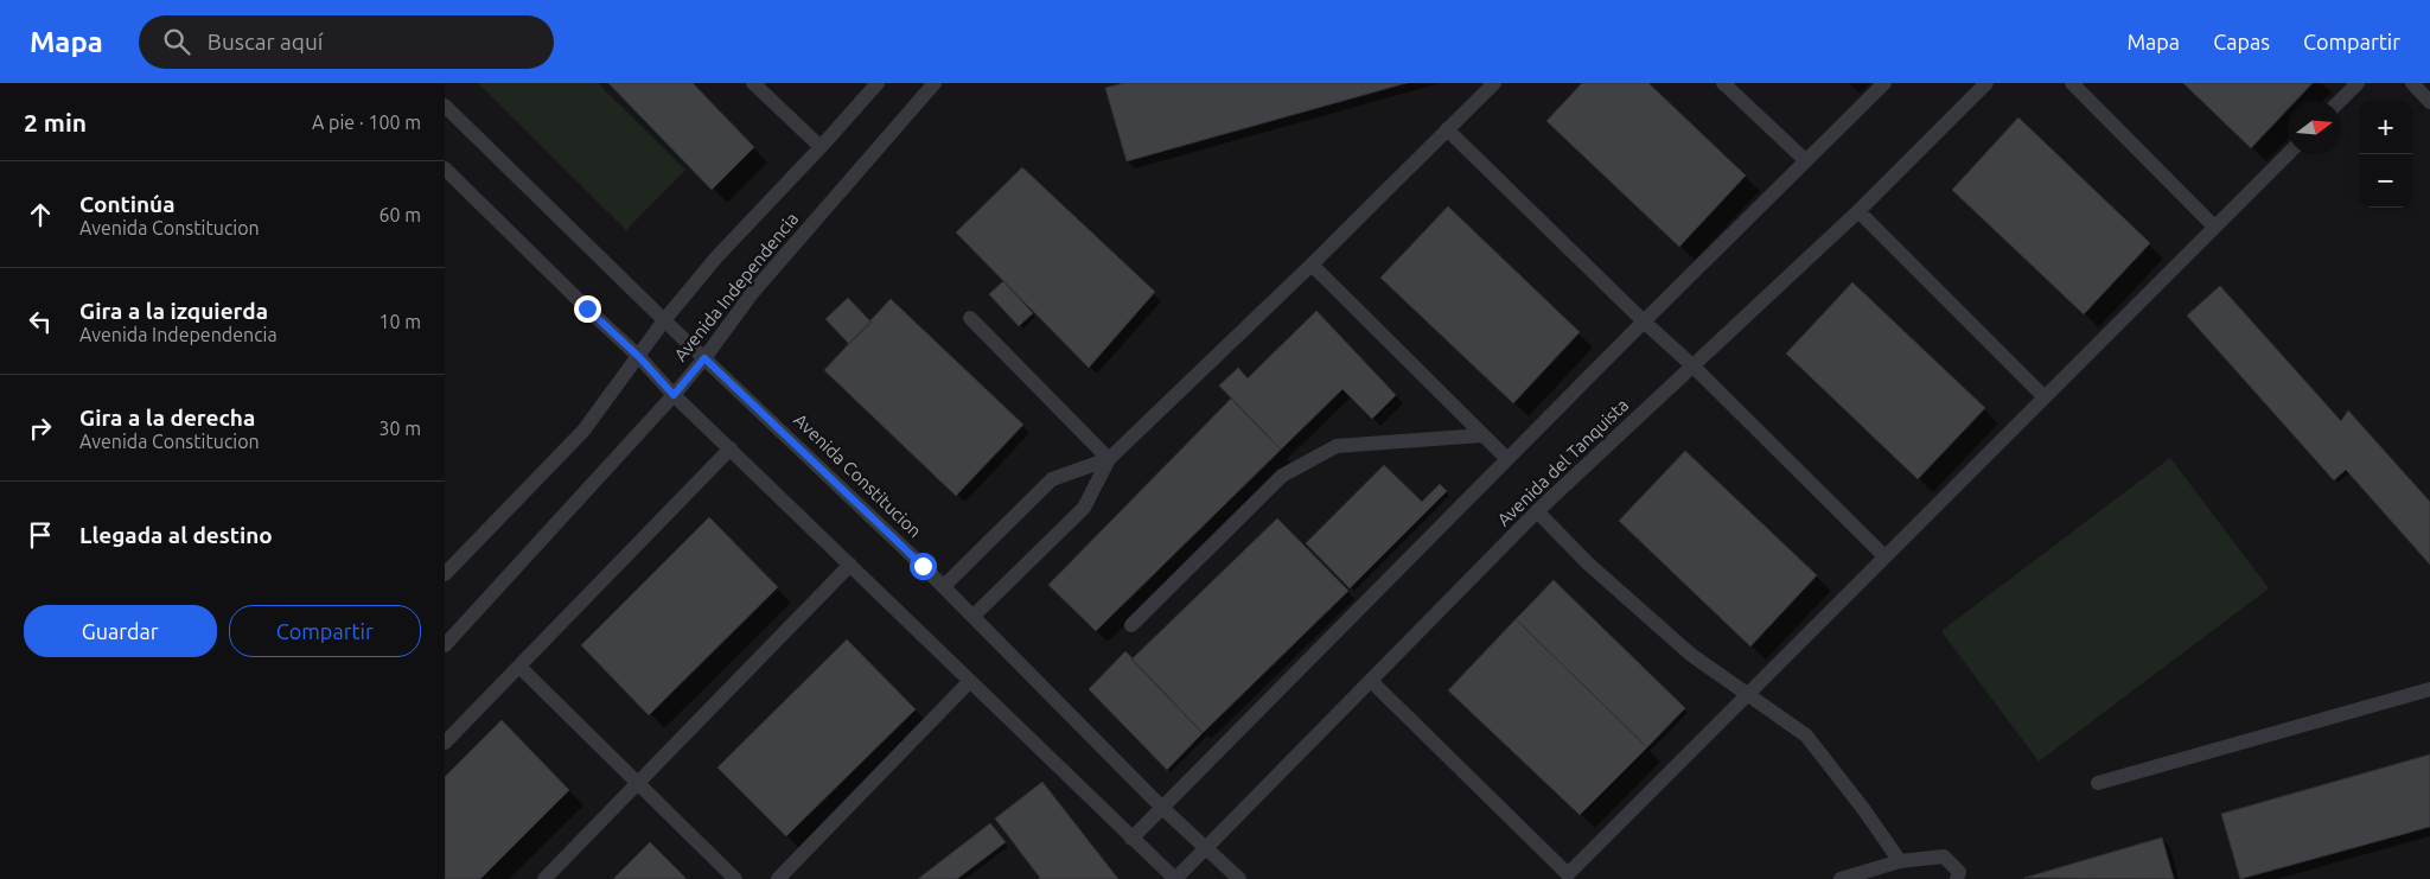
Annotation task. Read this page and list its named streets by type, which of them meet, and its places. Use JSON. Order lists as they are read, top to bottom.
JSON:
{
  "streets": {
    "lane": ["Avenida Independencia", "Avenida del Tanquista", "Avenida Constitucion"]
  },
  "crossings": [
    ["Avenida Independencia", "Avenida Constitucion"],
    ["Avenida del Tanquista", "Avenida Constitucion"]
  ],
  "north": "right",
  "page": {
    "header": "Mapa",
    "search": "Buscar aquí",
    "nav": ["Mapa", "Capas", "Compartir"],
    "heading": ["2 min", "A pie · 100 m"],
    "map_buttons": ["+", "−"],
    "list": [
      ["Continúa", "Avenida Constitucion", "60 m"],
      ["Gira a la izquierda", "Avenida Independencia", "10 m"],
      ["Gira a la derecha", "Avenida Constitucion", "30 m"],
      "Llegada al destino"
    ],
    "buttons": ["Guardar", "Compartir"]
  }
}
